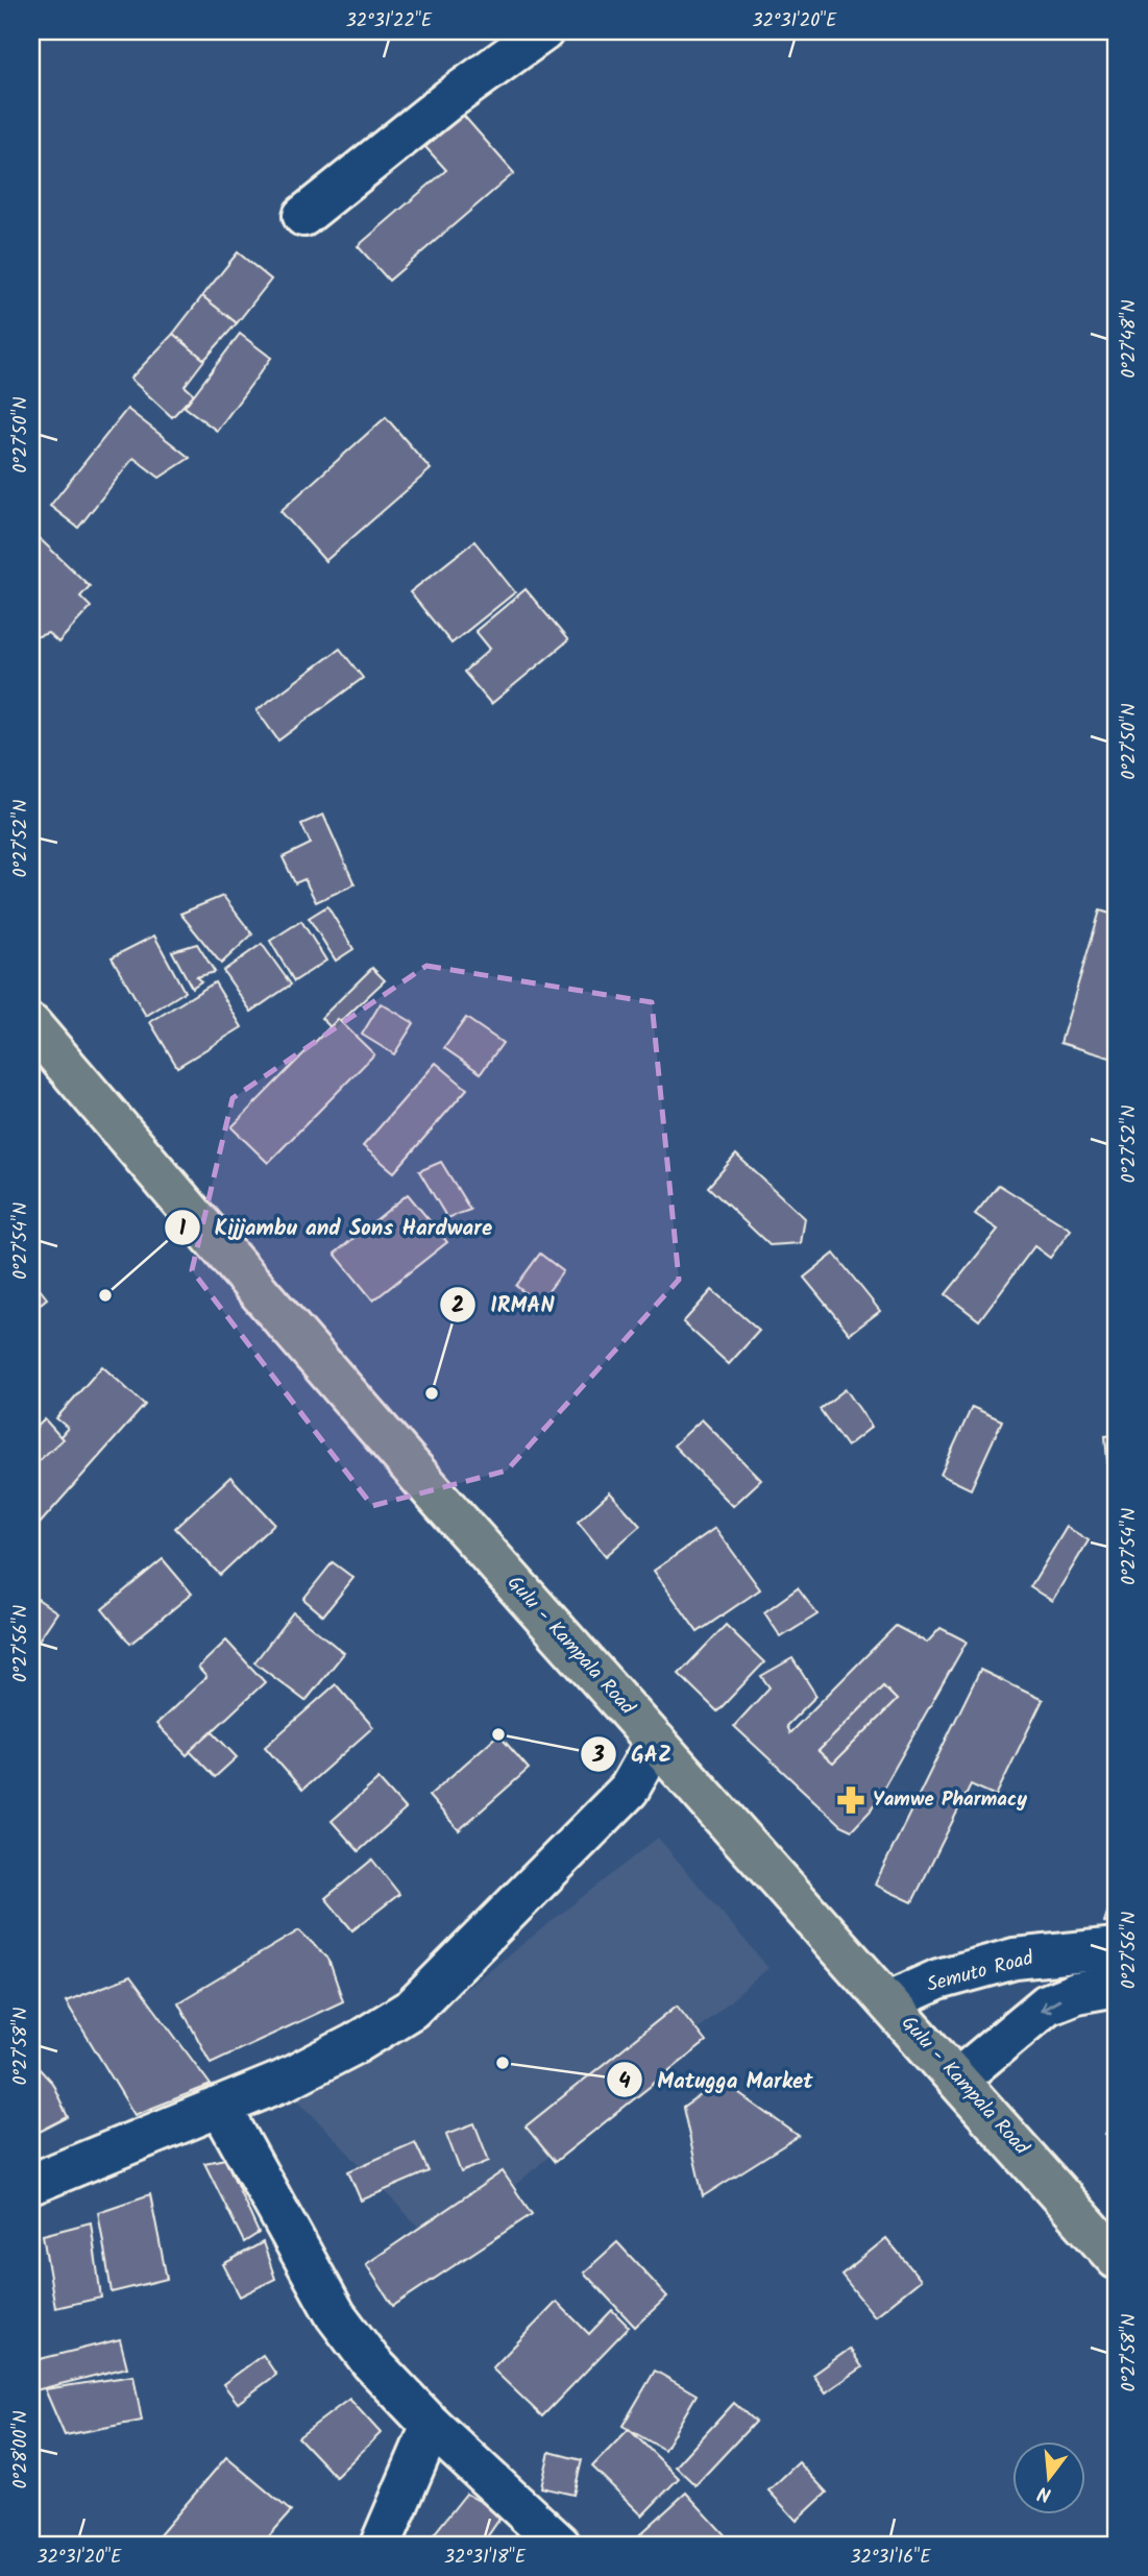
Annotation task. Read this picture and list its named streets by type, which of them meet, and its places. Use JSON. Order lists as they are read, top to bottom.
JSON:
{
  "streets": {
    "main road": ["Gulu - Kampala Road"],
    "street": ["Semuto Road"]
  },
  "crossings": [
    ["Gulu - Kampala Road", "Semuto Road"]
  ],
  "places": {
    "other": [
      "Kijjambu and Sons Hardware",
      "IRMAN",
      "GAZ",
      "Matugga Market"
    ],
    "pharmacy": ["Yamwe Pharmacy"]
  },
  "north": "bottom",
  "coordinates": [
    "32°31'22\"E",
    "32°31'20\"E",
    "0°27'48\"N",
    "0°27'50\"N",
    "0°27'52\"N",
    "0°27'54\"N",
    "0°27'56\"N",
    "0°27'58\"N",
    "0°28'00\"N",
    "32°31'18\"E",
    "32°31'16\"E"
  ]
}
